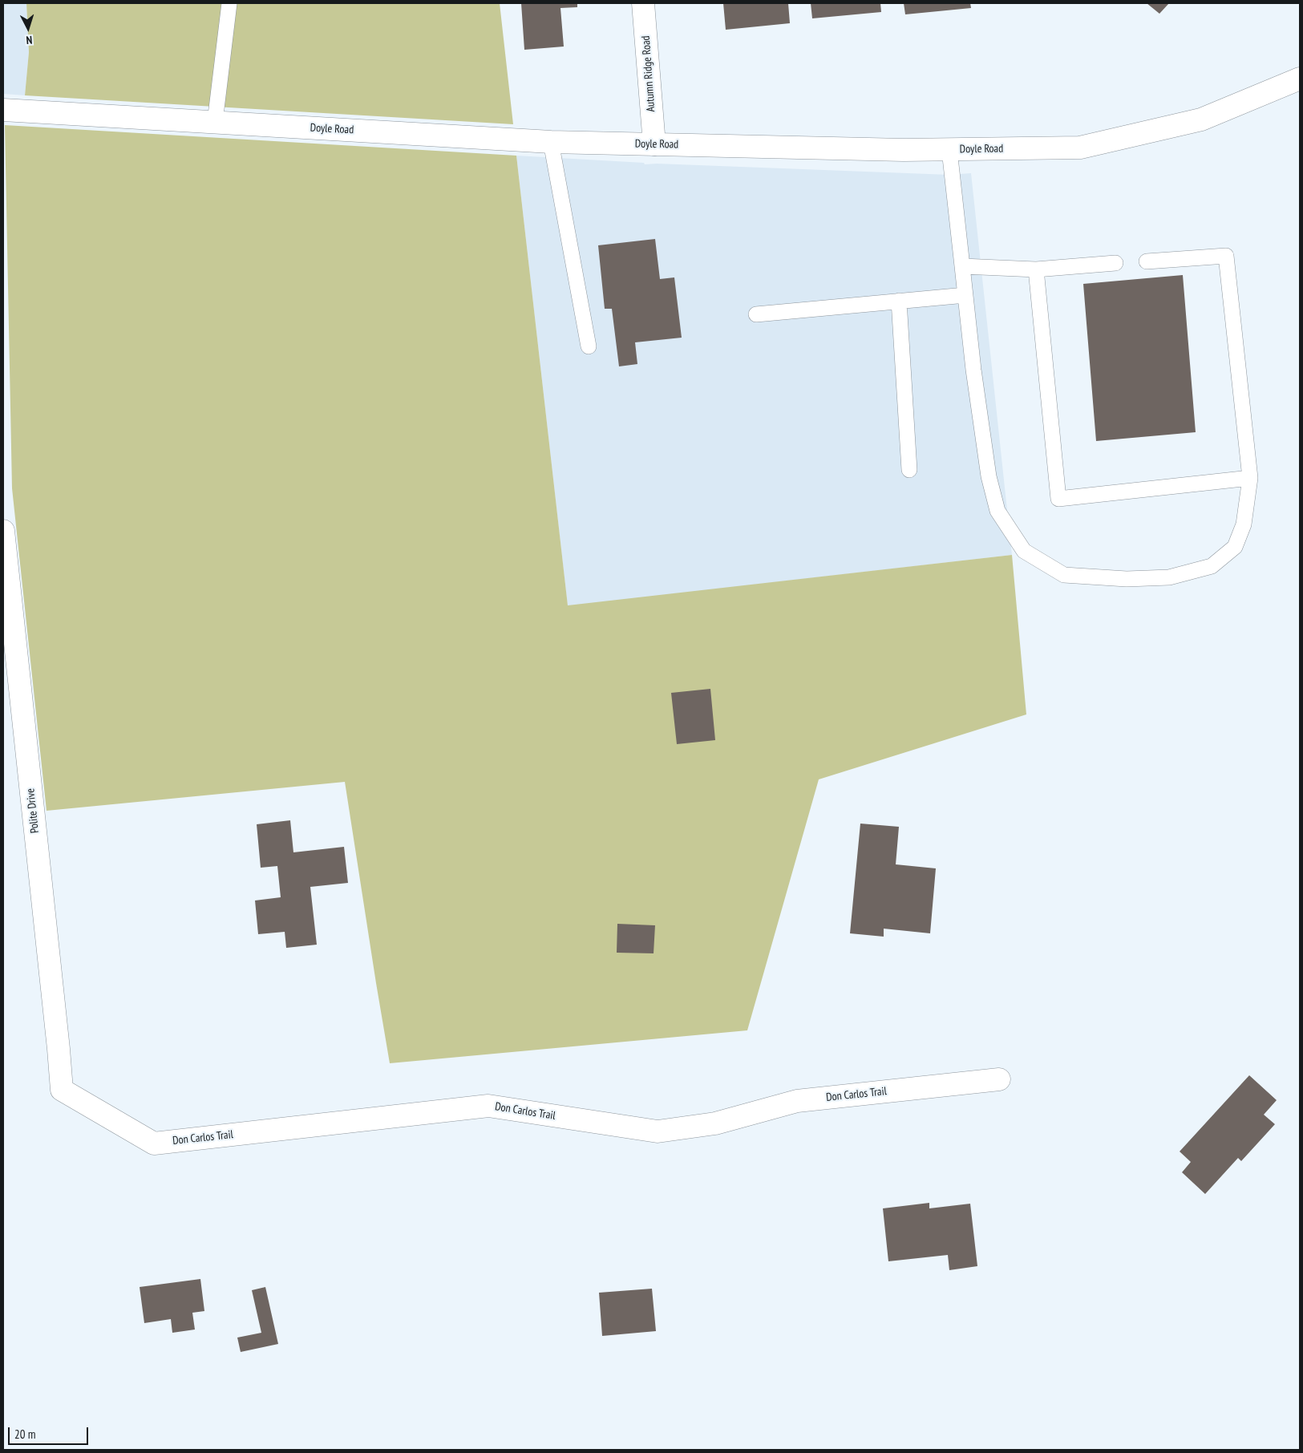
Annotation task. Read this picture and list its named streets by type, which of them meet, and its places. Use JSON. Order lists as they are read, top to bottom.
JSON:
{
  "streets": {
    "street": [
      "Autumn Ridge Road",
      "Doyle Road",
      "Polite Drive",
      "Don Carlos Trail"
    ]
  },
  "crossings": [
    ["Autumn Ridge Road", "Doyle Road"],
    ["Polite Drive", "Don Carlos Trail"]
  ],
  "scale_bar": "20 m",
  "north": "bottom"
}
